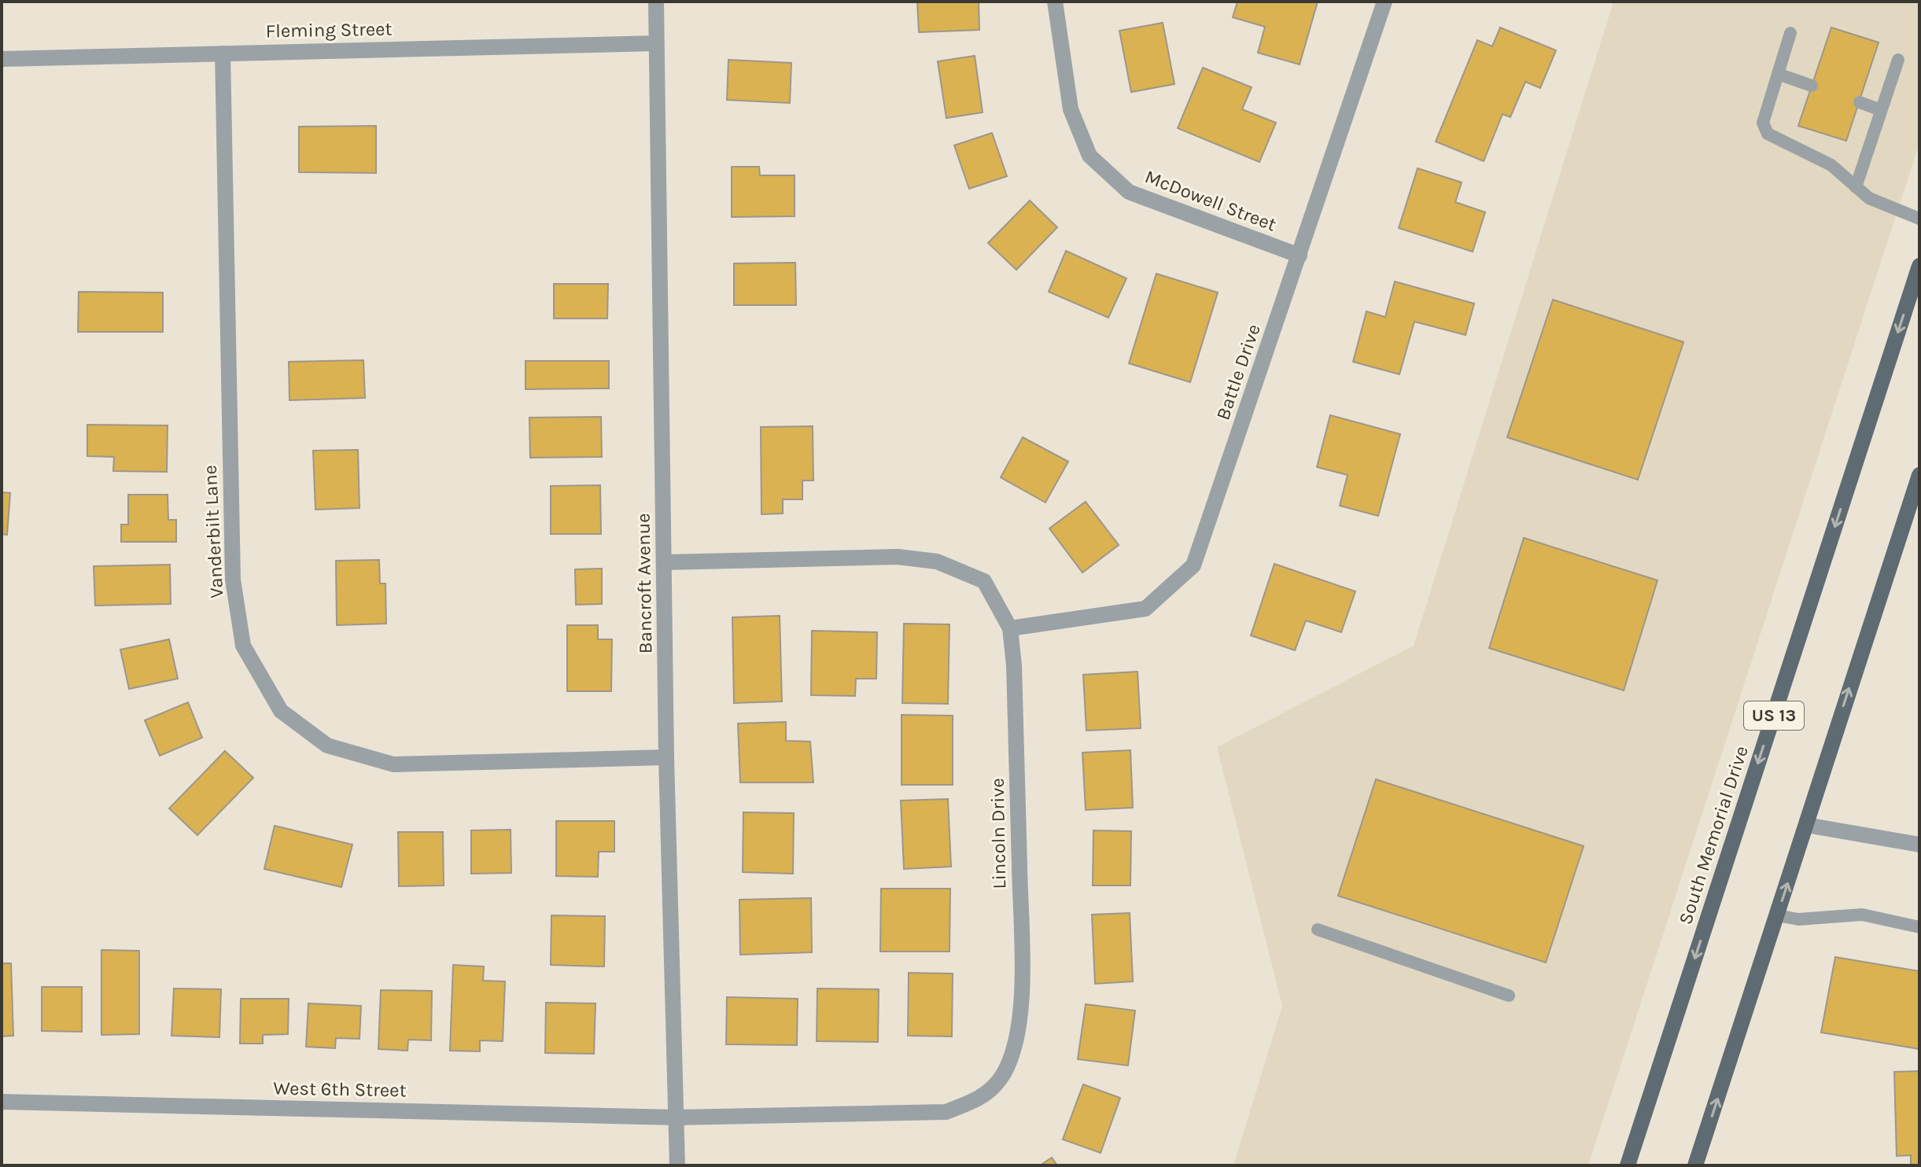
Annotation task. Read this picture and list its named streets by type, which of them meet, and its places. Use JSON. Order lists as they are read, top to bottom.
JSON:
{
  "streets": {
    "main road": ["US 13", "South Memorial Drive"],
    "street": [
      "Fleming Street",
      "McDowell Street",
      "Battle Drive",
      "Vanderbilt Lane",
      "Bancroft Avenue",
      "Lincoln Drive",
      "West 6th Street"
    ]
  },
  "crossings": [
    ["Fleming Street", "Vanderbilt Lane"],
    ["Fleming Street", "Bancroft Avenue"],
    ["McDowell Street", "Battle Drive"],
    ["Battle Drive", "Lincoln Drive"],
    ["Vanderbilt Lane", "Bancroft Avenue"],
    ["Bancroft Avenue", "Lincoln Drive"],
    ["Bancroft Avenue", "West 6th Street"],
    ["Lincoln Drive", "West 6th Street"]
  ]
}
